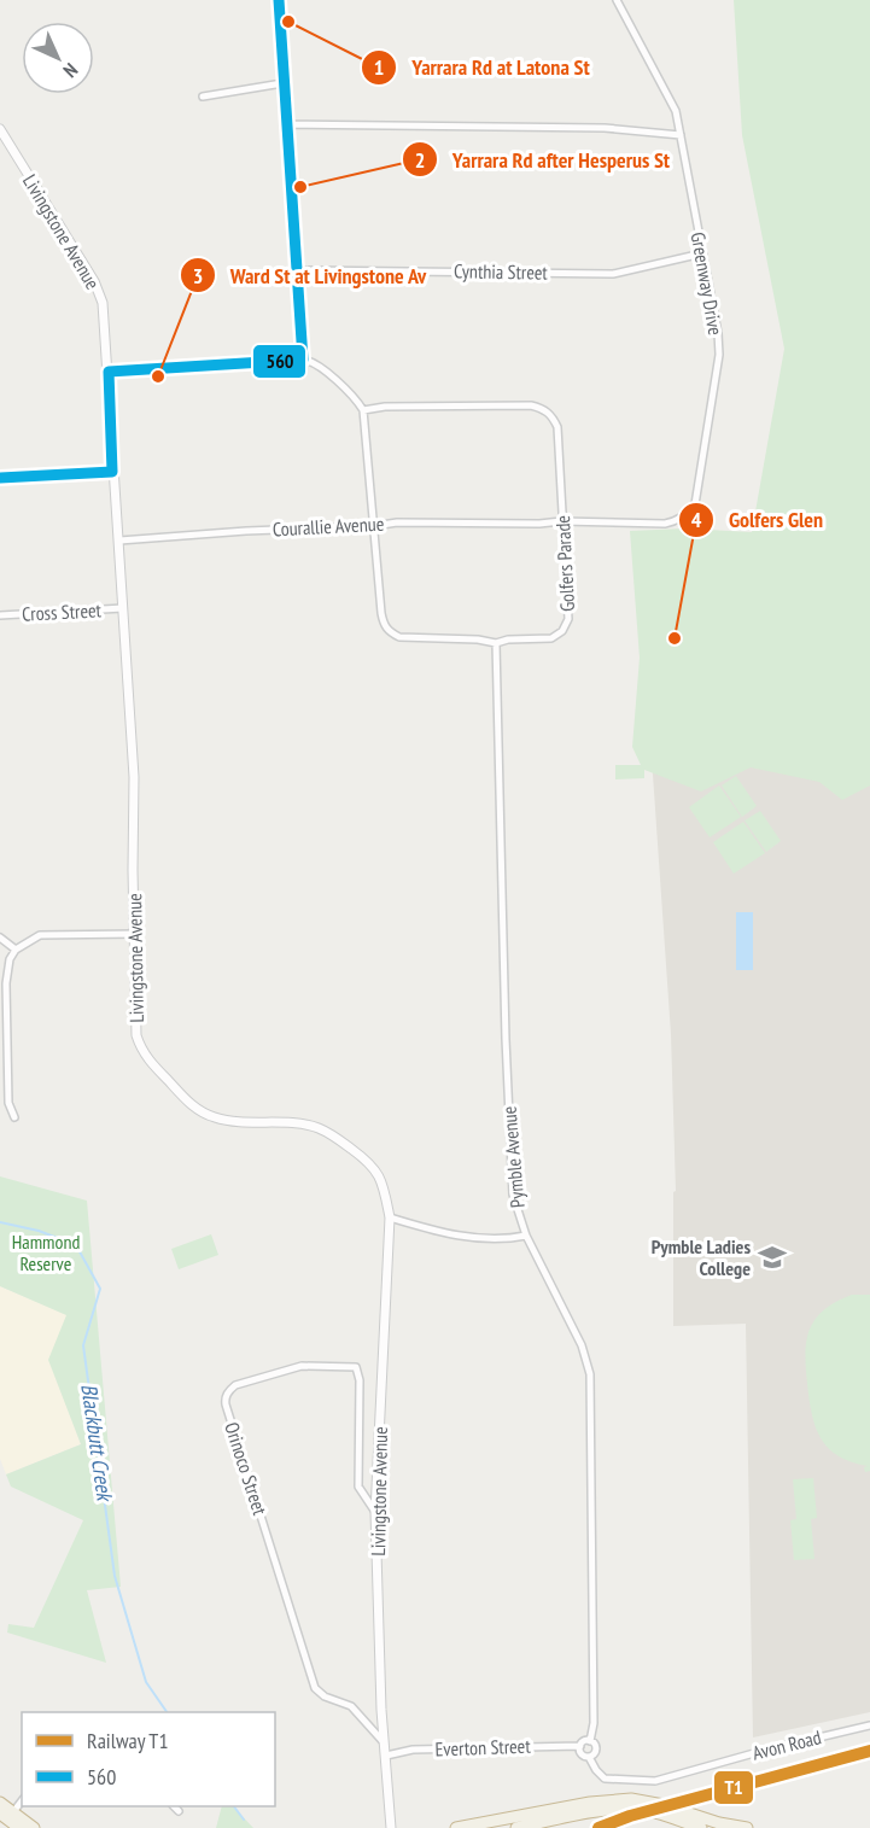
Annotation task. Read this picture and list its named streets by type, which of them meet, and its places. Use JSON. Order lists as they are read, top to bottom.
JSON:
{
  "streets": {
    "street": [
      "Livingstone Avenue",
      "Cynthia Street",
      "Greenway Drive",
      "Courallie Avenue",
      "Golfers Parade",
      "Cross Street",
      "Pymble Avenue",
      "Orinoco Street",
      "Avon Road",
      "Everton Street"
    ]
  },
  "crossings": [
    ["Livingstone Avenue", "Courallie Avenue"],
    ["Livingstone Avenue", "Cross Street"],
    ["Livingstone Avenue", "Orinoco Street"],
    ["Livingstone Avenue", "Everton Street"],
    ["Cynthia Street", "Greenway Drive"],
    ["Greenway Drive", "Courallie Avenue"],
    ["Greenway Drive", "Golfers Parade"],
    ["Courallie Avenue", "Golfers Parade"],
    ["Golfers Parade", "Pymble Avenue"],
    ["Pymble Avenue", "Avon Road"],
    ["Pymble Avenue", "Everton Street"],
    ["Avon Road", "Everton Street"]
  ],
  "water": ["Blackbutt Creek"],
  "parks": ["Hammond Reserve"],
  "places": {
    "other": [
      "Yarrara Rd at Latona St",
      "Yarrara Rd after Hesperus St",
      "Ward St at Livingstone Av",
      "Golfers Glen"
    ],
    "school or university": ["Pymble Ladies College"]
  },
  "lines": ["transit line 560", "rail line T1"],
  "legend": ["Railway T1", "560"],
  "north": "bottom right"
}
